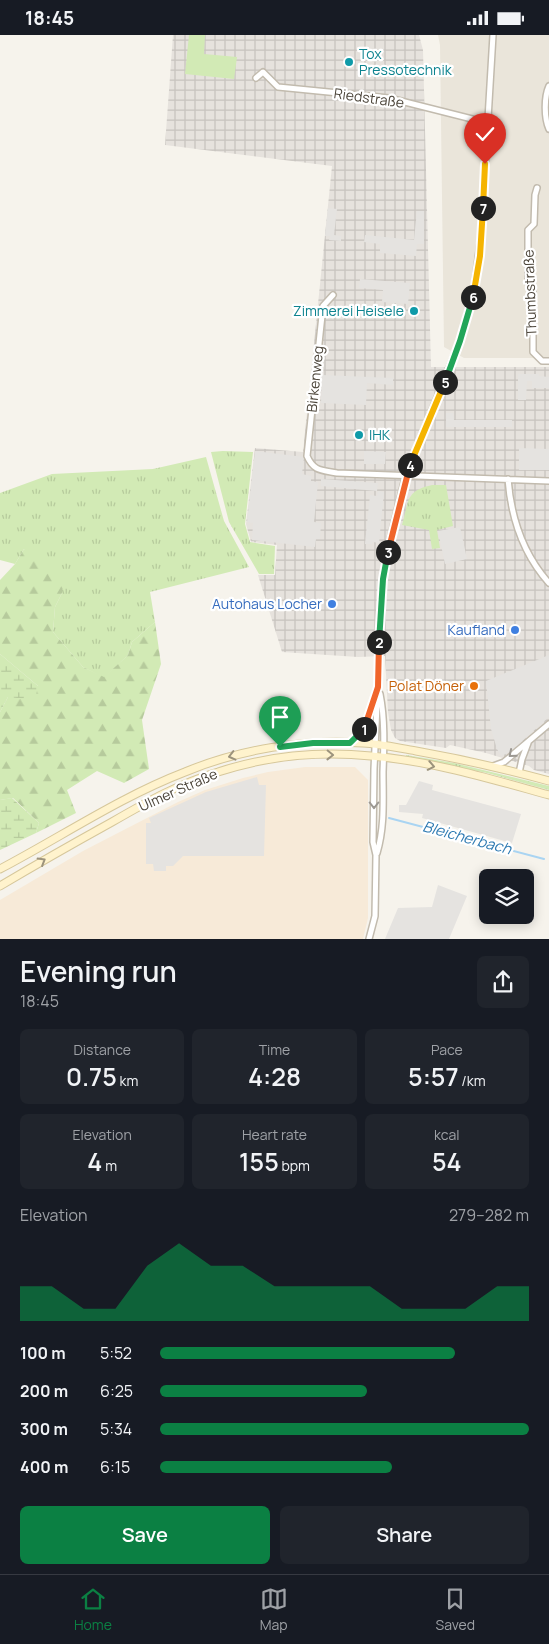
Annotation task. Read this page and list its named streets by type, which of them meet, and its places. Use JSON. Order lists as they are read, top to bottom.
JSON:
{
  "streets": {
    "main road": ["Ulmer Straße"],
    "street": ["Riedstraße", "Thumbstraße", "Birkenweg"]
  },
  "water": ["Bleicherbach"],
  "places": [
    "Tox Pressotechnik",
    "Zimmerei Heisele",
    "IHK",
    "Autohaus Locher",
    "Kaufland",
    "Polat Döner"
  ],
  "page": {
    "status": "18:45",
    "pins": [
      "7",
      "6",
      "5",
      "4",
      "3",
      "2",
      "1"
    ],
    "heading": ["Evening run", "18:45"],
    "stats": [
      ["Distance", "0.75 km"],
      ["Time", "4:28"],
      ["Pace", "5:57 /km"],
      ["Elevation", "4 m"],
      ["Heart rate", "155 bpm"],
      ["kcal", "54"]
    ],
    "chart": ["Elevation", "279–282 m"],
    "list": [
      {
        "name": "100 m",
        "note": "5:52"
      },
      {
        "name": "200 m",
        "note": "6:25"
      },
      {
        "name": "300 m",
        "note": "5:34"
      },
      {
        "name": "400 m",
        "note": "6:15"
      }
    ],
    "buttons": ["Save", "Share"],
    "tabs": ["Home", "Map", "Saved"]
  }
}
